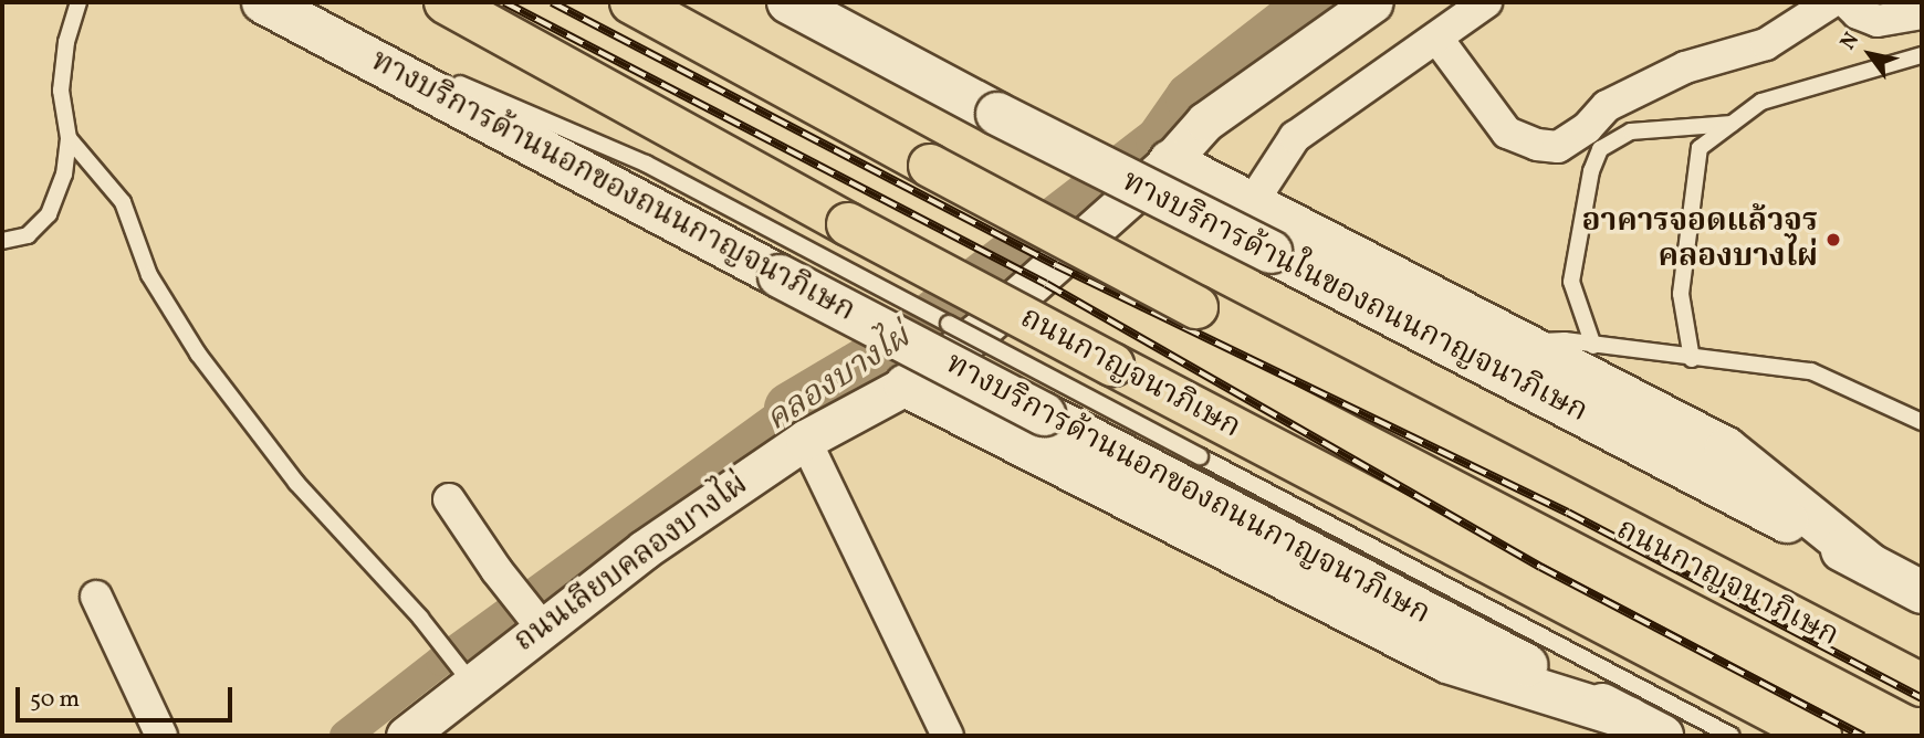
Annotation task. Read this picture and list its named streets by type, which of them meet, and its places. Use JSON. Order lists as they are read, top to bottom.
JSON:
{
  "streets": {
    "highway": ["ถนนกาญจนาภิเษก"],
    "main road": ["ทางบริการด้านนอกของถนนกาญจนาภิเษก", "ทางบริการด้านในของถนนกาญจนาภิเษก"],
    "street": ["ถนนเลียบคลองบางไผ่"]
  },
  "water": ["คลองบางไผ่"],
  "places": ["อาคารจอดแล้วจร คลองบางไผ่"],
  "scale_bar": "50 m",
  "north": "top left"
}
